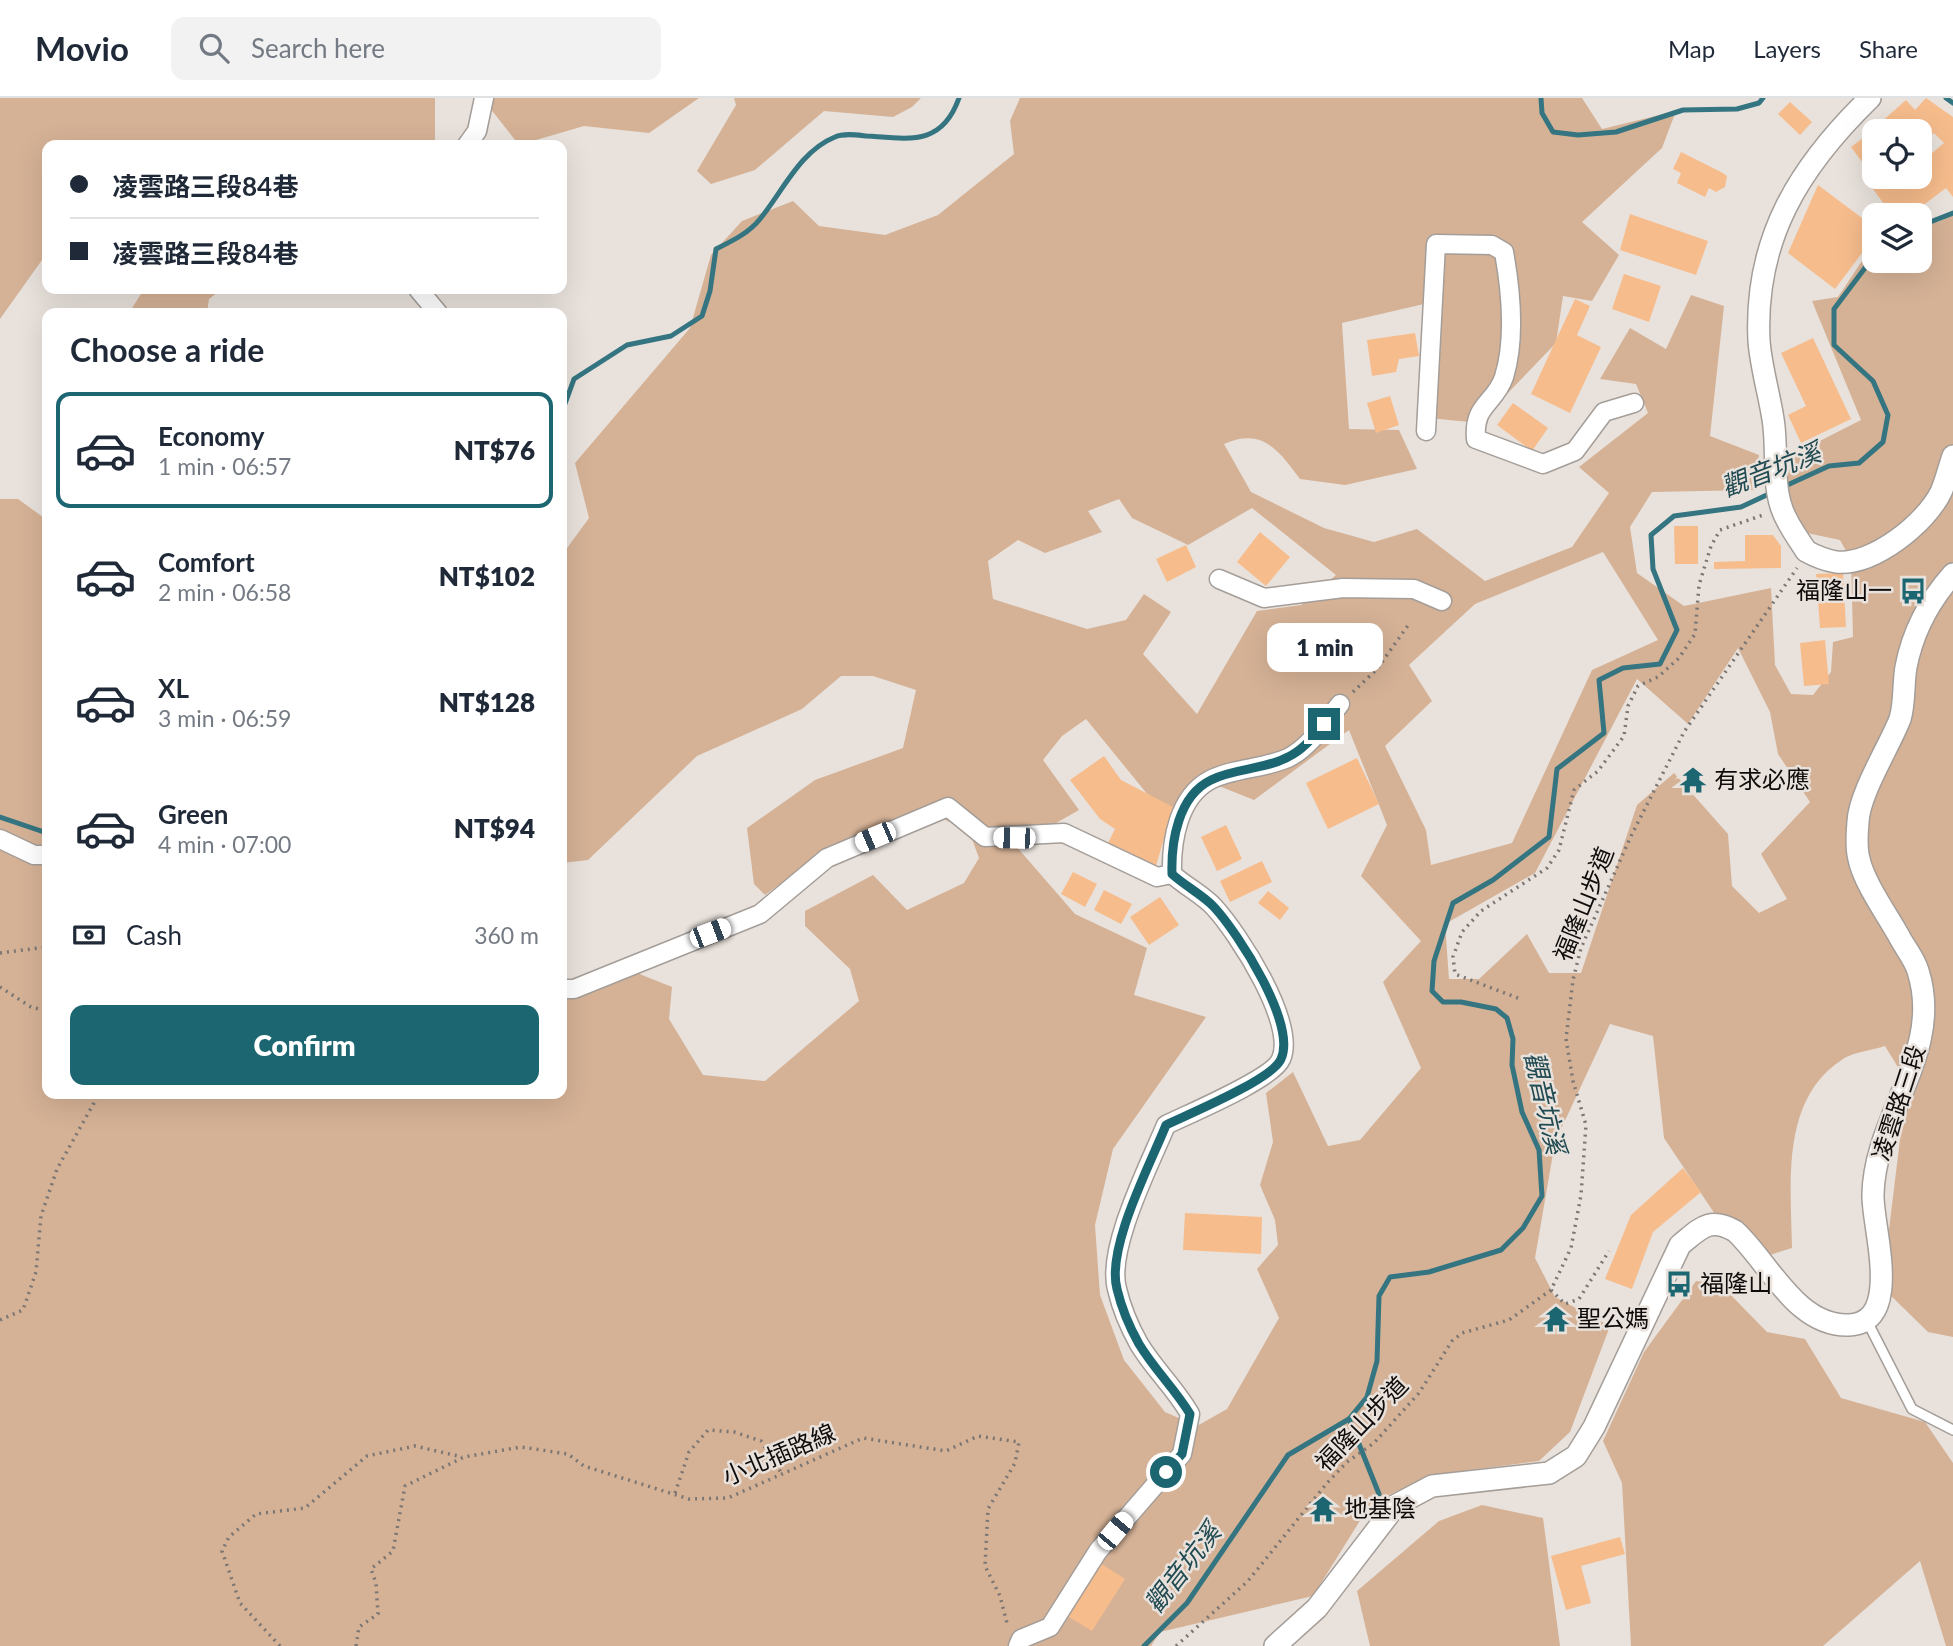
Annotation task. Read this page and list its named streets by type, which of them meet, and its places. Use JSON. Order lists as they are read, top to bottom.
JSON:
{
  "streets": {
    "street": ["凌雲路三段"],
    "path": ["福隆山步道", "小北插路線"]
  },
  "water": ["觀音坑溪"],
  "places": {
    "bus stop": ["福隆山一", "福隆山"],
    "temple": ["有求必應", "聖公媽", "地基陰"]
  },
  "page": {
    "header": "Movio",
    "search": "Search here",
    "nav": ["Map", "Layers", "Share"],
    "banner": ["凌雲路三段84巷", "凌雲路三段84巷"],
    "heading": "Choose a ride",
    "list": [
      {
        "name": "Economy",
        "note": "1 min · 06:57",
        "value": "NT$76"
      },
      {
        "name": "Comfort",
        "note": "2 min · 06:58",
        "value": "NT$102"
      },
      {
        "name": "XL",
        "note": "3 min · 06:59",
        "value": "NT$128"
      },
      {
        "name": "Green",
        "note": "4 min · 07:00",
        "value": "NT$94"
      }
    ],
    "bubble": "1 min",
    "pay": ["Cash", "360 m"],
    "buttons": "Confirm"
  }
}
